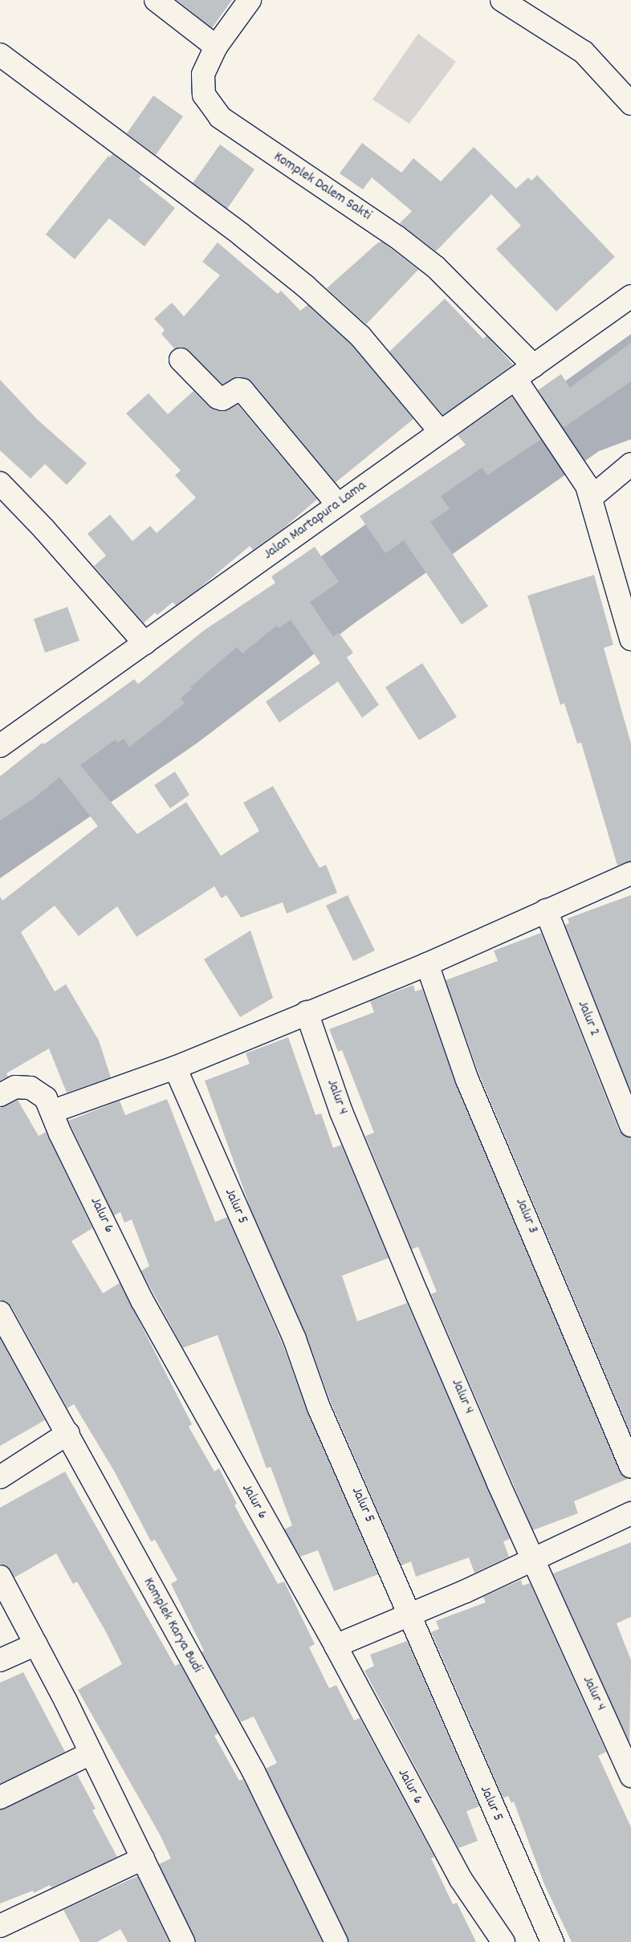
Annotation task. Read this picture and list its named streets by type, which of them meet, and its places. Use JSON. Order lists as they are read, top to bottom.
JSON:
{
  "streets": {
    "street": [
      "Komplek Dalem Sakti",
      "Jalan Martapura Lama",
      "Jalur 2",
      "Jalur 4",
      "Jalur 5",
      "Jalur 6",
      "Jalur 3",
      "Komplek Karya Budi"
    ]
  },
  "crossings": [
    ["Komplek Dalem Sakti", "Jalan Martapura Lama"]
  ]
}
